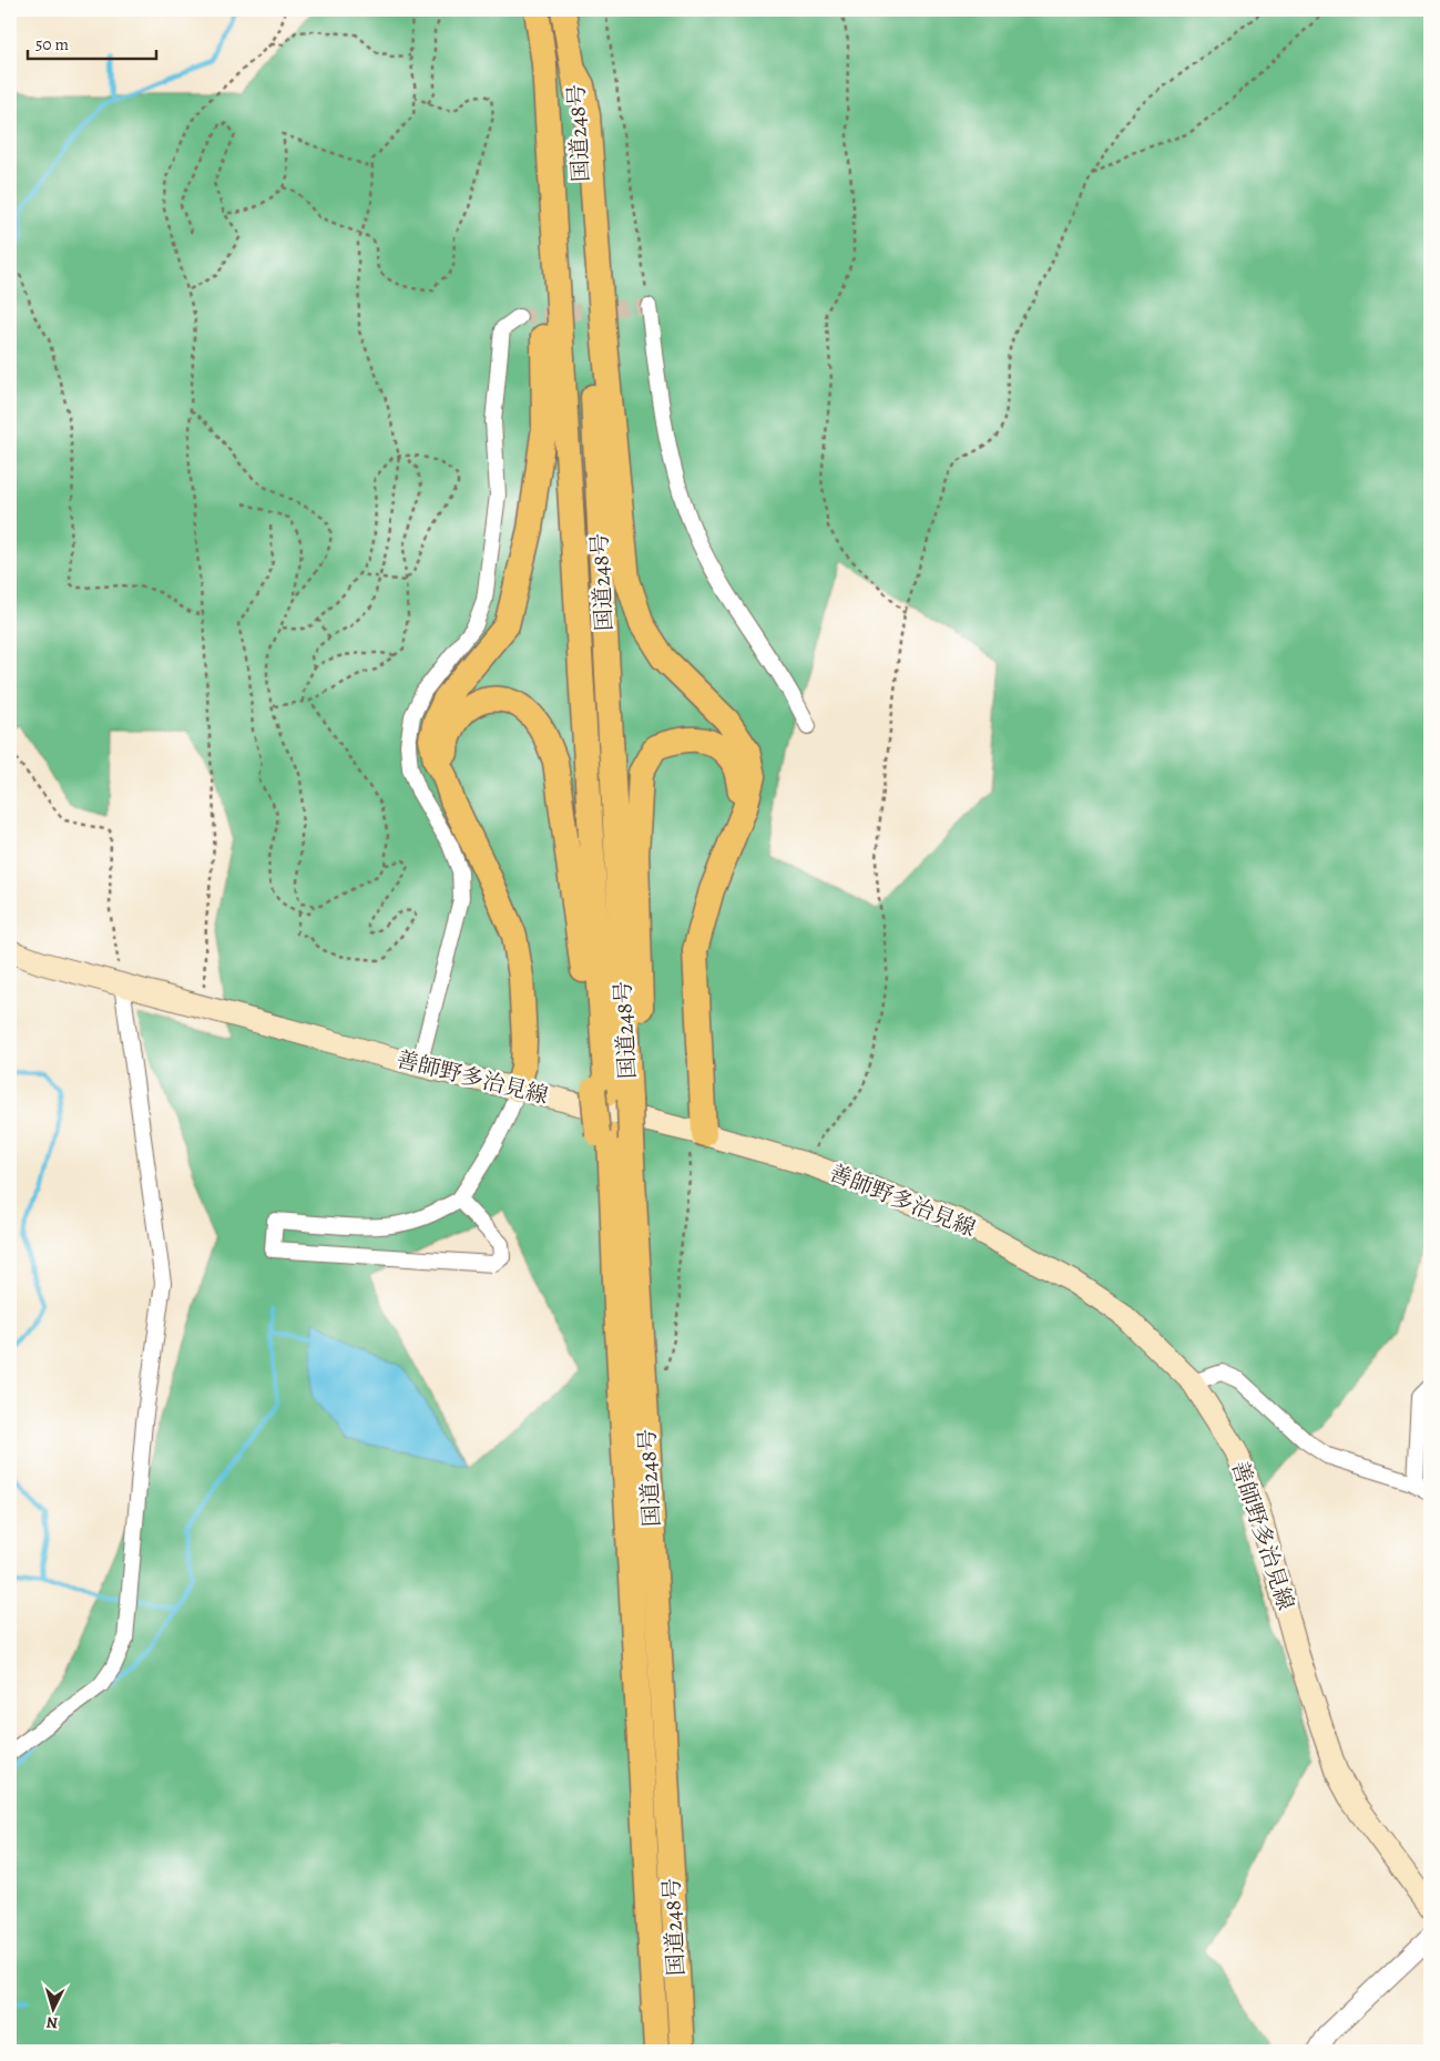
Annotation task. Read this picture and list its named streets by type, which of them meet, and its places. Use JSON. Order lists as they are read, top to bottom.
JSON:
{
  "streets": {
    "highway": ["国道248号"],
    "main road": ["善師野多治見線"]
  },
  "scale_bar": "50 m",
  "north": "bottom"
}
